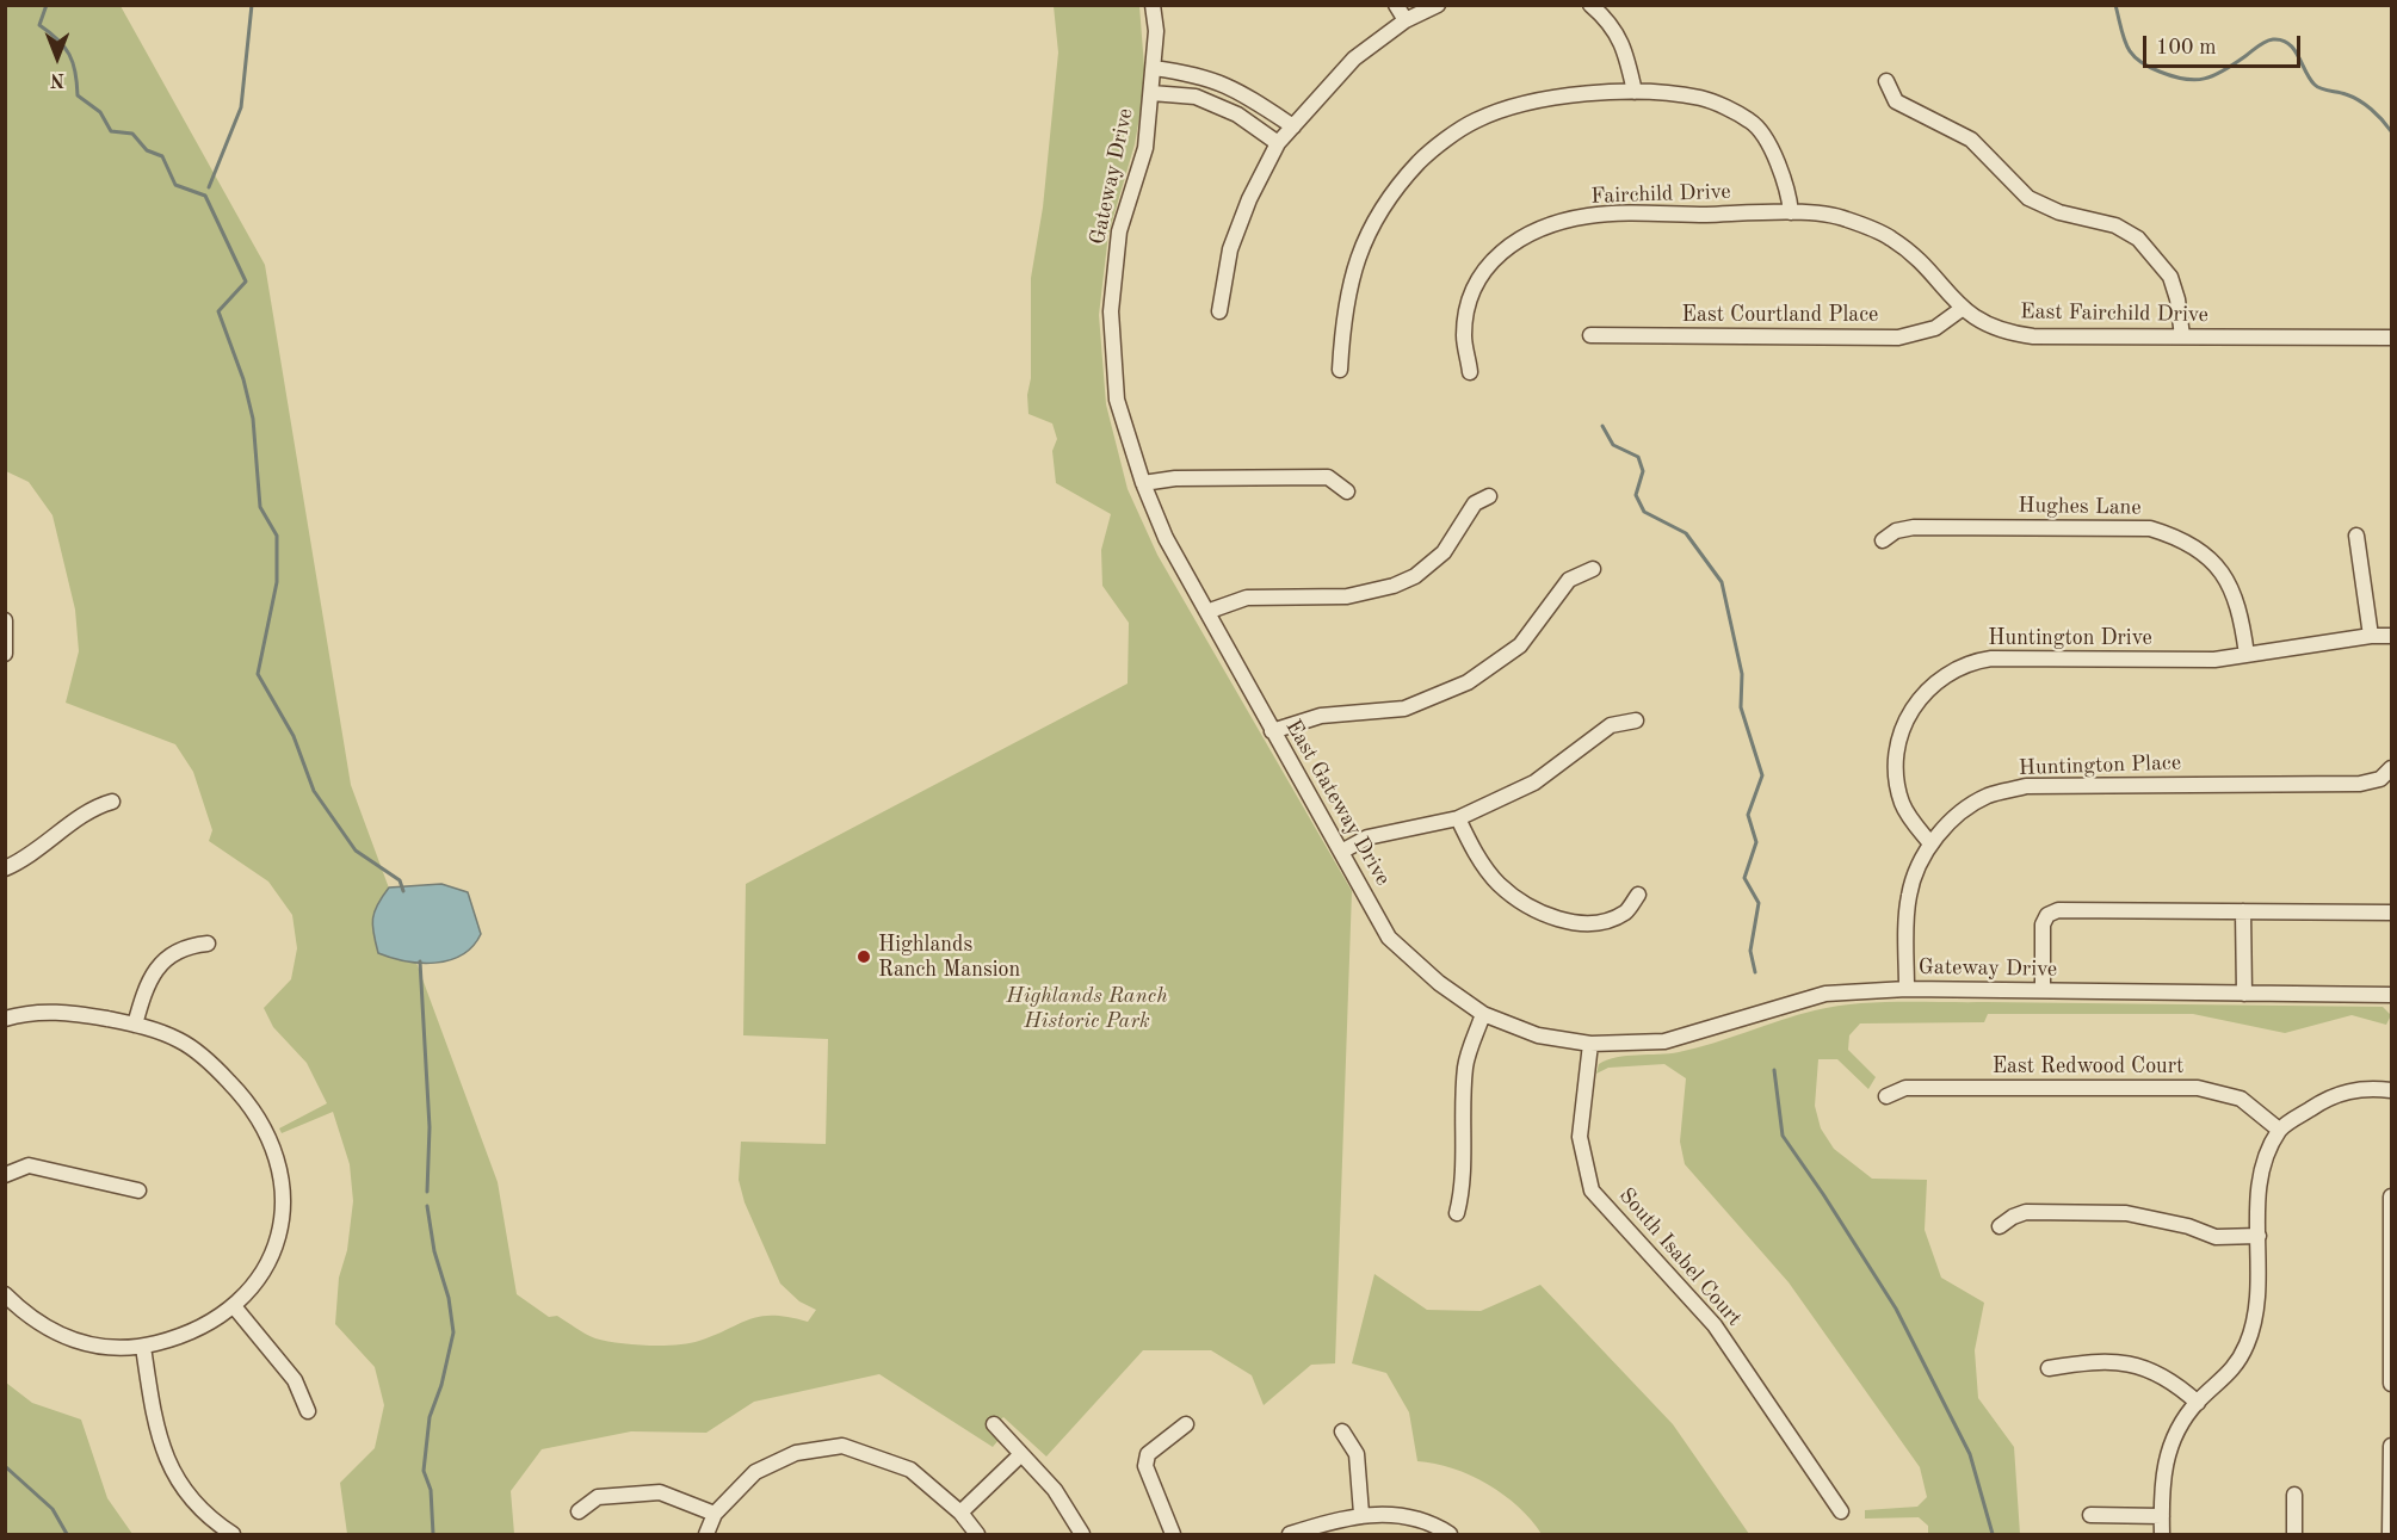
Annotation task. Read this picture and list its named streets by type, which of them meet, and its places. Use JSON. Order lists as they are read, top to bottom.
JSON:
{
  "streets": {
    "street": [
      "Gateway Drive",
      "Fairchild Drive",
      "East Fairchild Drive",
      "East Courtland Place",
      "Hughes Lane",
      "Huntington Drive",
      "Huntington Place",
      "East Gateway Drive",
      "East Redwood Court",
      "South Isabel Court"
    ]
  },
  "crossings": [
    ["Gateway Drive", "Huntington Place"],
    ["Gateway Drive", "East Gateway Drive"],
    ["Gateway Drive", "South Isabel Court"],
    ["Fairchild Drive", "East Fairchild Drive"],
    ["East Fairchild Drive", "East Courtland Place"],
    ["Hughes Lane", "Huntington Drive"],
    ["Huntington Drive", "Huntington Place"],
    ["East Gateway Drive", "South Isabel Court"]
  ],
  "parks": ["Highlands Ranch Historic Park"],
  "places": ["Highlands Ranch Mansion"],
  "scale_bar": "100 m",
  "north": "bottom"
}
